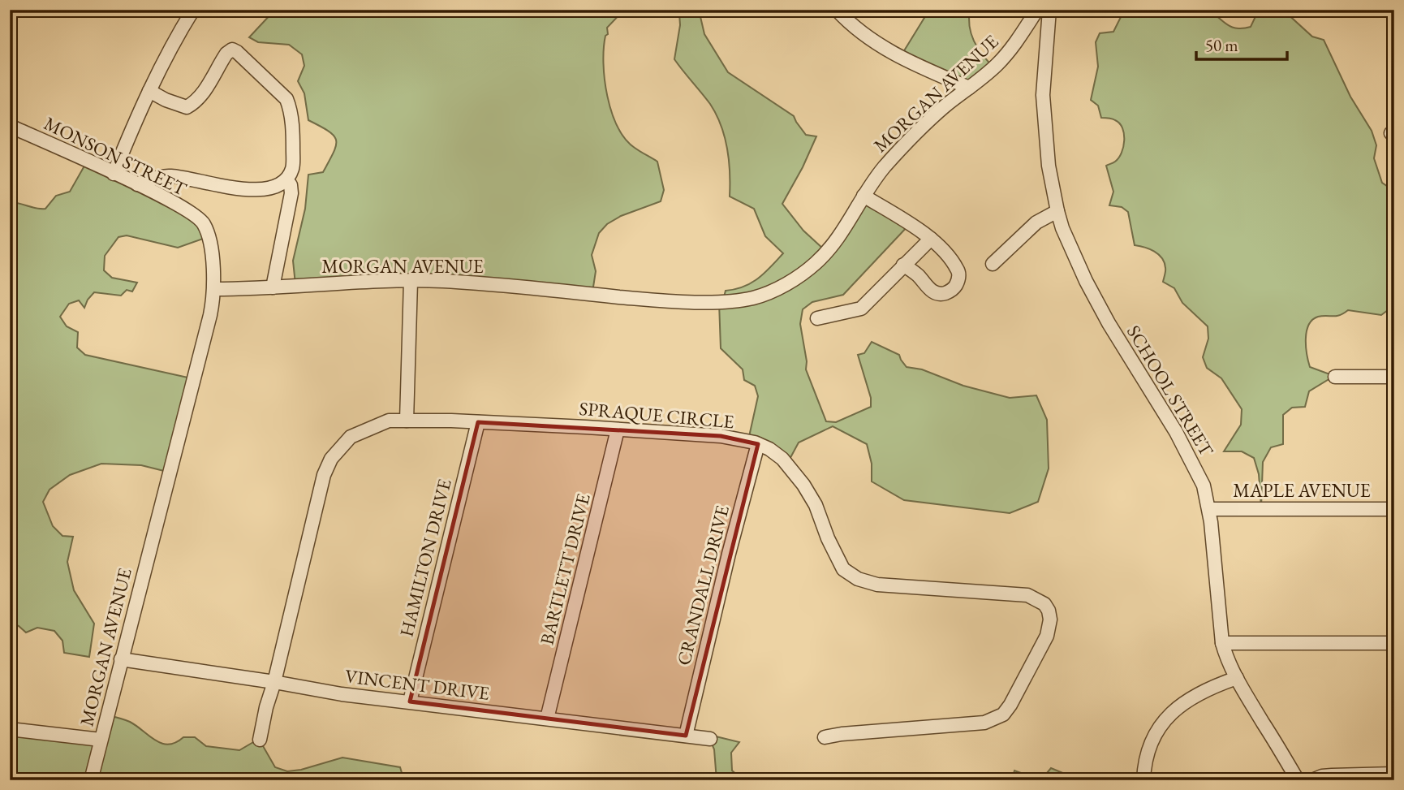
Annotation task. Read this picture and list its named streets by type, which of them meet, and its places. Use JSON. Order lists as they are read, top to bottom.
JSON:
{
  "streets": {
    "street": [
      "MORGAN AVENUE",
      "MONSON STREET",
      "SCHOOL STREET",
      "SPRAQUE CIRCLE",
      "MAPLE AVENUE",
      "HAMILTON DRIVE",
      "BARTLETT DRIVE",
      "CRANDALL DRIVE",
      "VINCENT DRIVE"
    ]
  },
  "crossings": [
    ["MORGAN AVENUE", "MONSON STREET"],
    ["MORGAN AVENUE", "VINCENT DRIVE"],
    ["SCHOOL STREET", "MAPLE AVENUE"],
    ["SPRAQUE CIRCLE", "HAMILTON DRIVE"],
    ["SPRAQUE CIRCLE", "BARTLETT DRIVE"],
    ["SPRAQUE CIRCLE", "CRANDALL DRIVE"],
    ["SPRAQUE CIRCLE", "VINCENT DRIVE"],
    ["HAMILTON DRIVE", "VINCENT DRIVE"],
    ["BARTLETT DRIVE", "VINCENT DRIVE"],
    ["CRANDALL DRIVE", "VINCENT DRIVE"]
  ],
  "scale_bar": "50 m"
}
